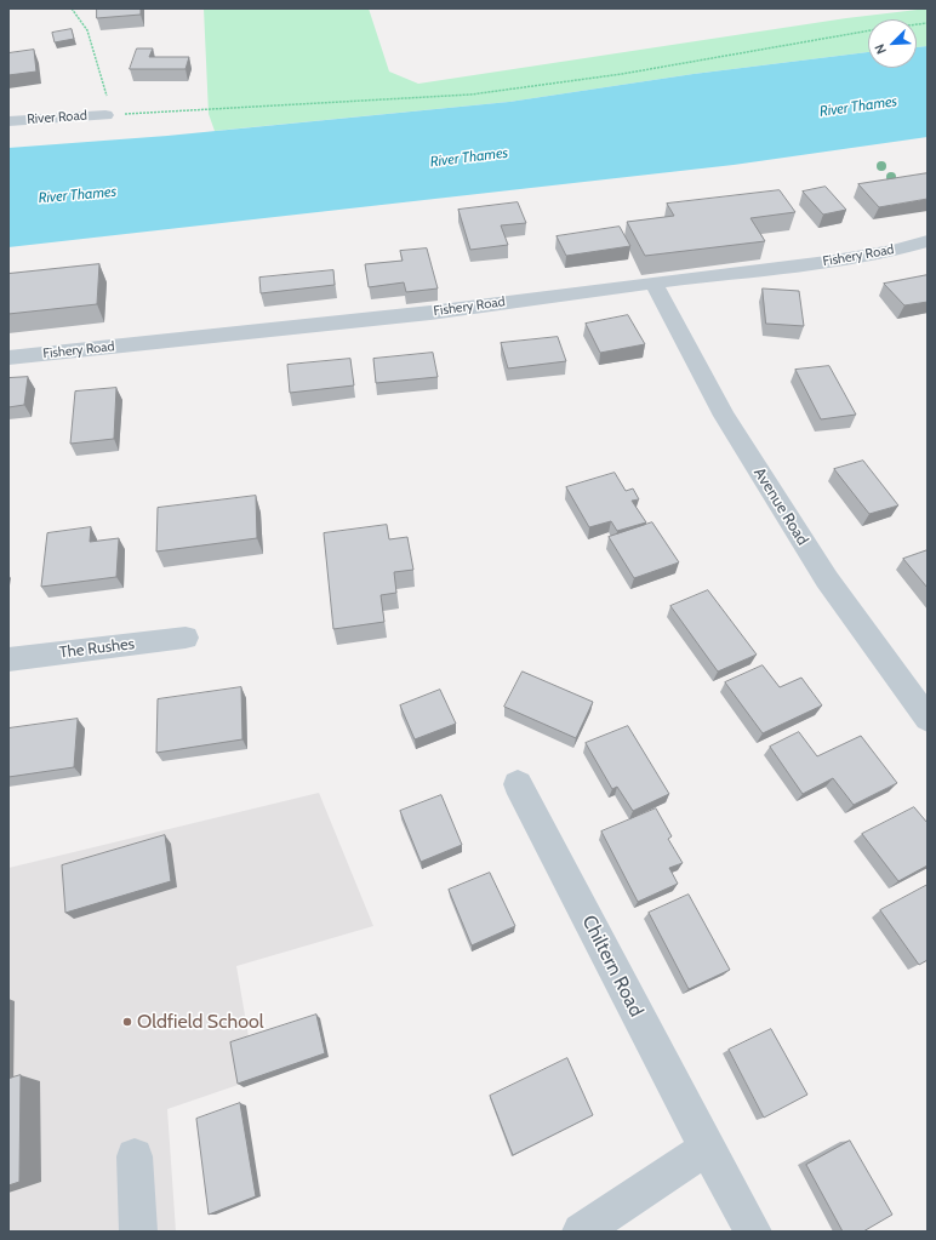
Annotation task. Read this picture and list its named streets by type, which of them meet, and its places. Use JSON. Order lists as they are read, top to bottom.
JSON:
{
  "streets": {
    "street": [
      "River Road",
      "Fishery Road",
      "Avenue Road",
      "The Rushes",
      "Chiltern Road"
    ]
  },
  "crossings": [
    ["Fishery Road", "Avenue Road"]
  ],
  "water": ["River Thames"],
  "places": ["Oldfield School"],
  "north": "bottom left"
}
